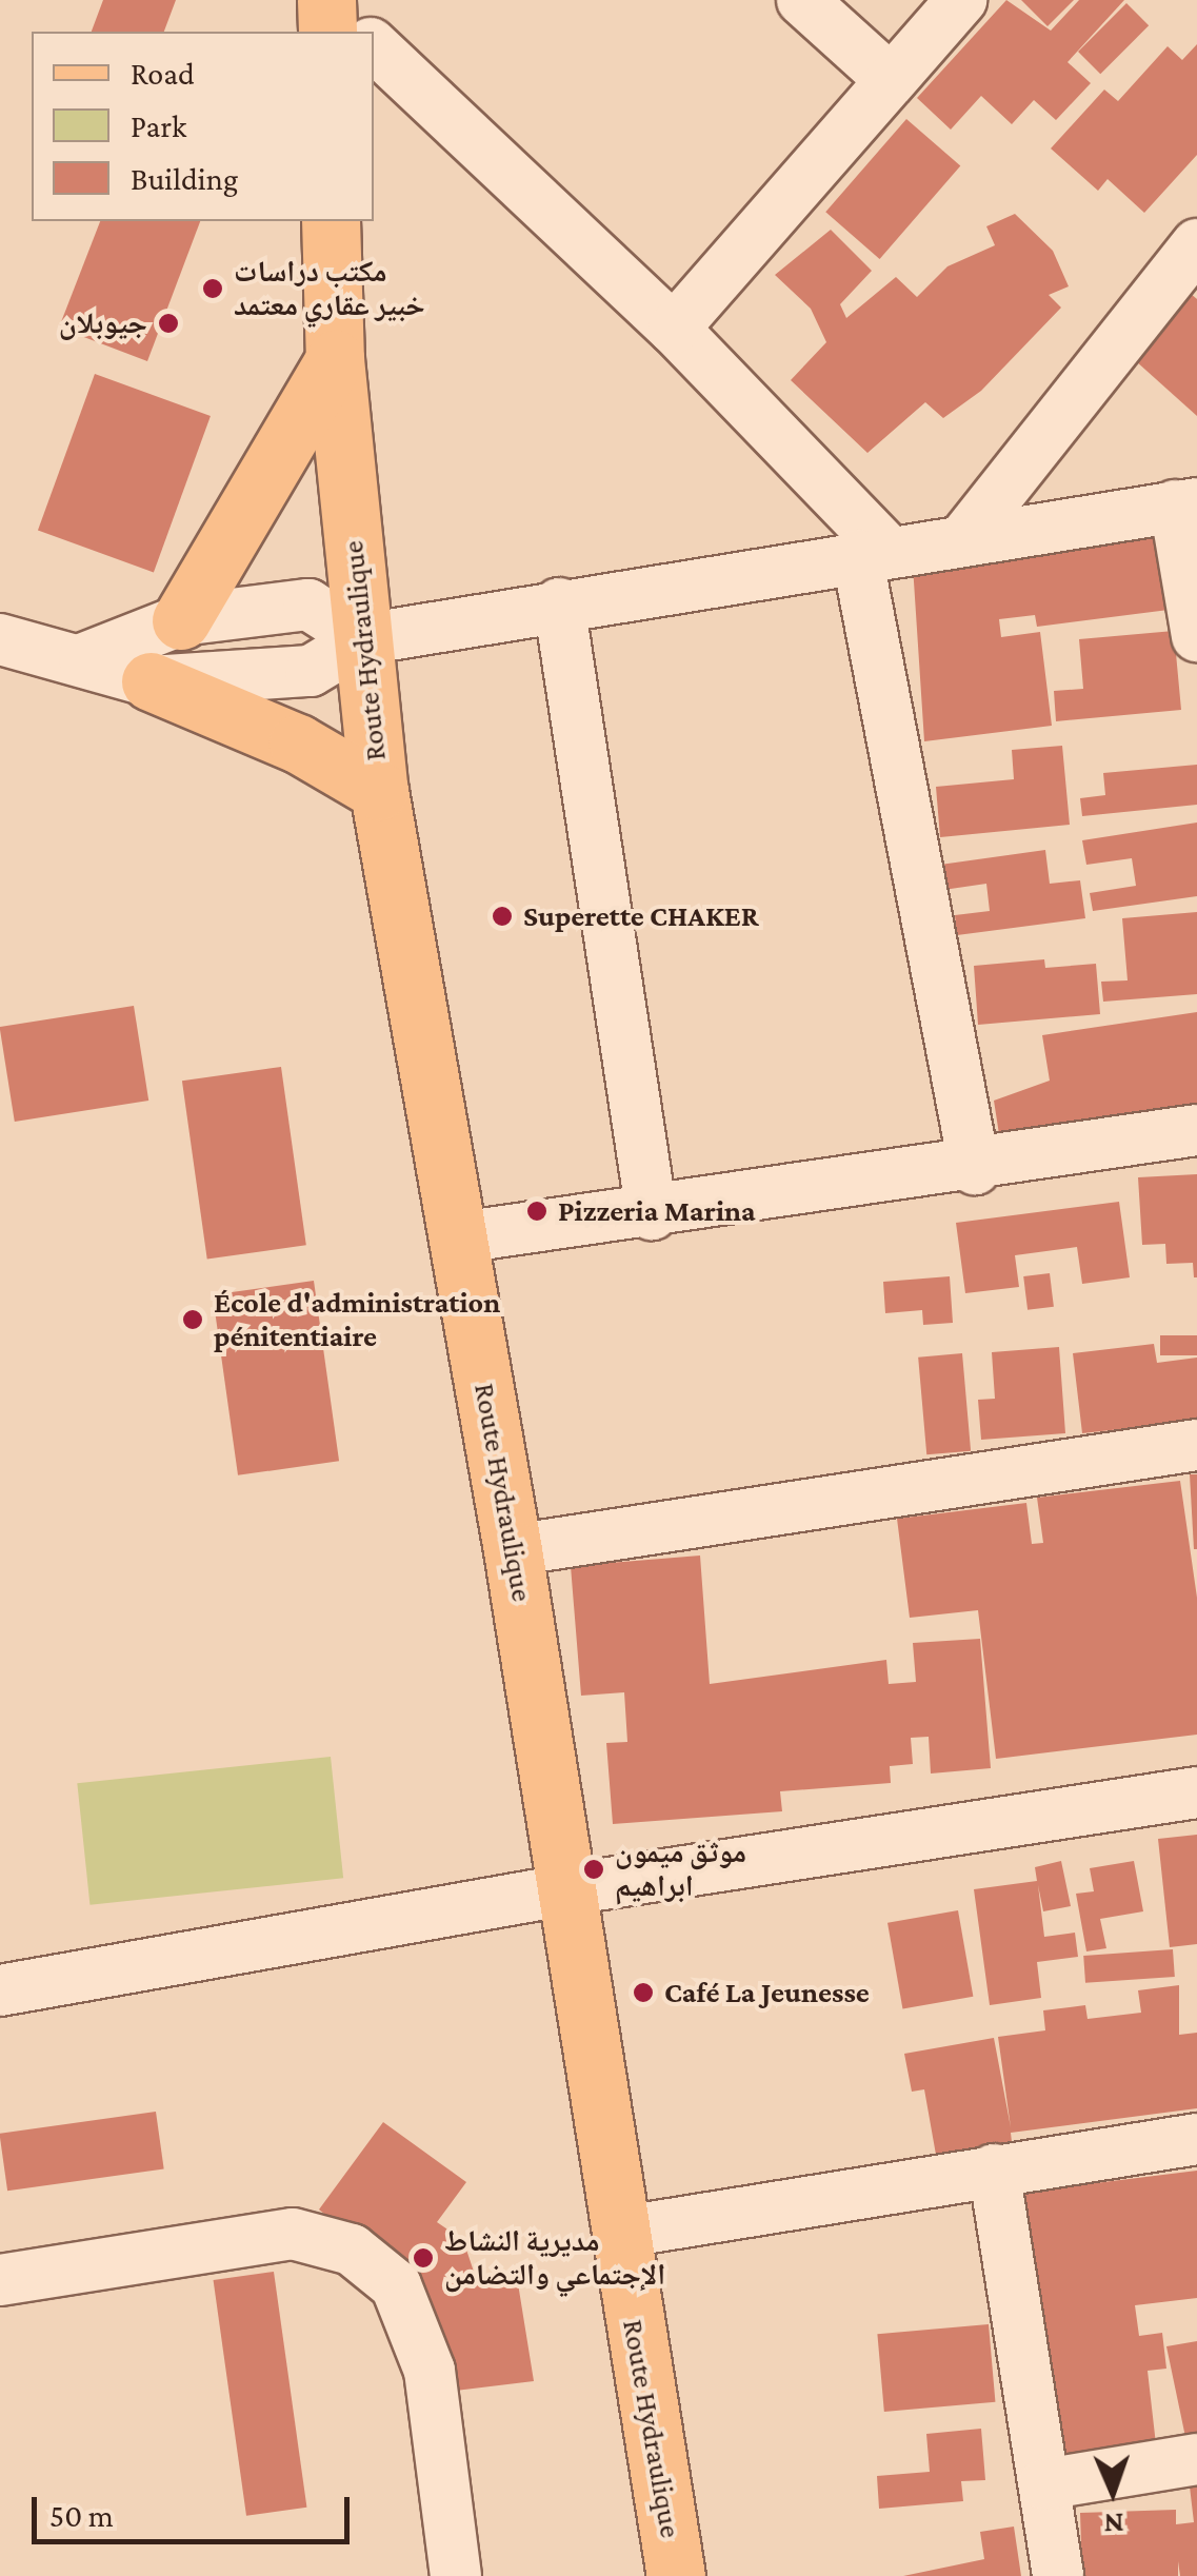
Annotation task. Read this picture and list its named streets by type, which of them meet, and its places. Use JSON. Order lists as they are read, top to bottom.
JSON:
{
  "streets": {
    "main road": ["Route Hydraulique"]
  },
  "places": [
    "مكتب دراسات خبير عقاري معتمد",
    "جيوبلان",
    "Superette CHAKER",
    "Pizzeria Marina",
    "École d'administration pénitentiaire",
    "موثق ميمون ابراهيم",
    "Café La Jeunesse",
    "مديرية النشاط الإجتماعي والتضامن"
  ],
  "legend": ["Road", "Park", "Building"],
  "scale_bar": "50 m",
  "north": "bottom"
}
